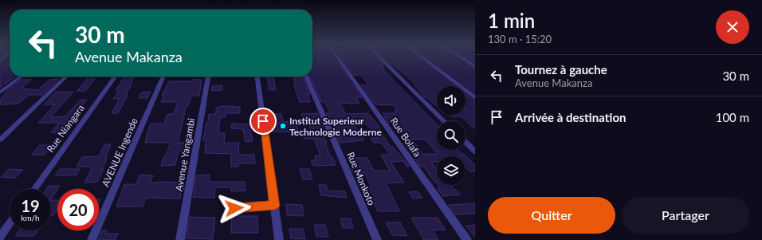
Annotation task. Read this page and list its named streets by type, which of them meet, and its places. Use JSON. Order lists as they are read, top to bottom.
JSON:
{
  "streets": {
    "street": [
      "Rue Niangara",
      "Rue Bolafa",
      "AVENUE Ingende",
      "Avenue Yangambi",
      "Rue Monkoto"
    ]
  },
  "places": ["Institut Superieur Technologie Moderne"],
  "page": {
    "heading": ["1 min", "130 m · 15:20"],
    "turn": ["30 m", "Avenue Makanza"],
    "list": [
      {
        "name": "Tournez à gauche",
        "note": "Avenue Makanza",
        "value": "30 m"
      },
      {
        "name": "Arrivée à destination",
        "value": "100 m"
      }
    ],
    "speed": "19 km/h",
    "limit": "20",
    "buttons": ["Quitter", "Partager"]
  }
}
